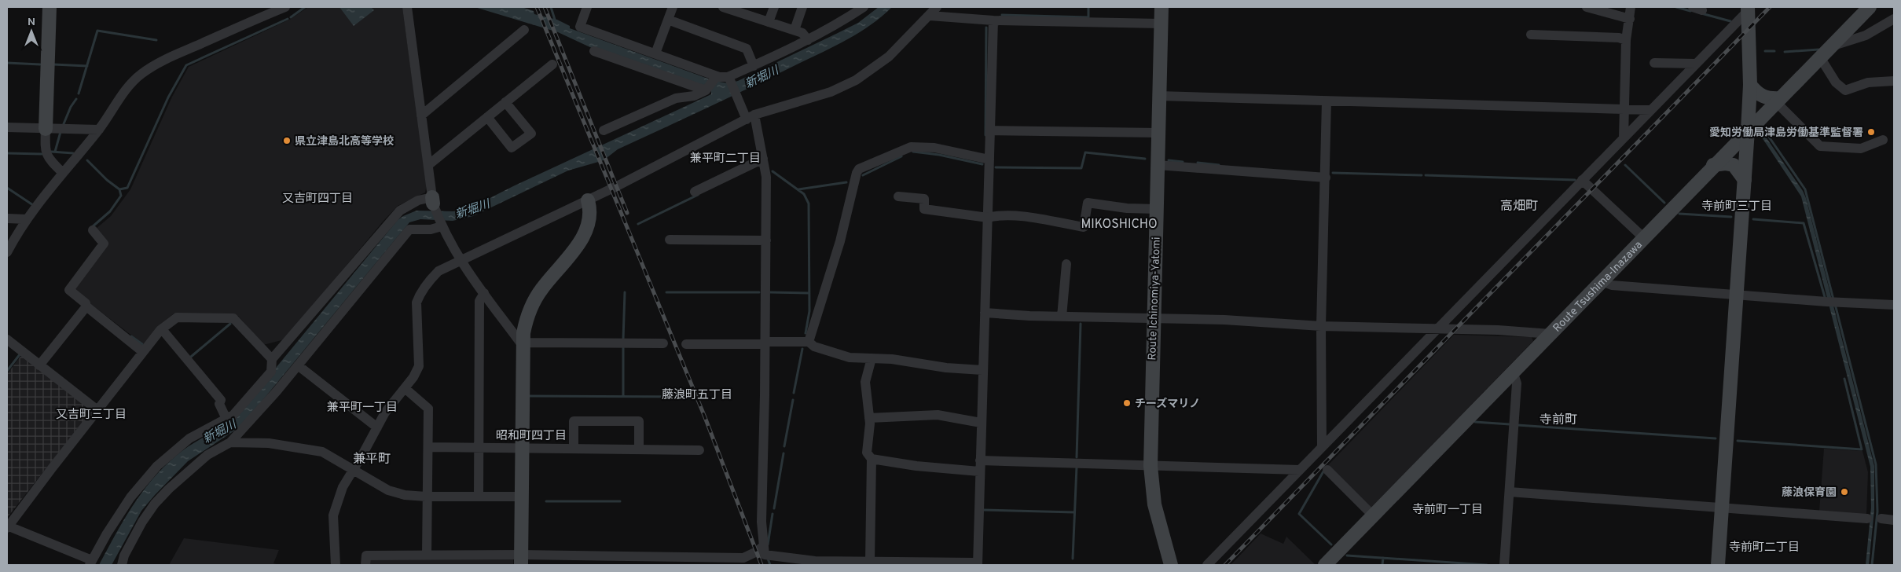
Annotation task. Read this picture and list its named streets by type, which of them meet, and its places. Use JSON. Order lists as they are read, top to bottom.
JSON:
{
  "streets": {
    "main road": ["Route Tsushima-Inazawa", "Route Ichinomiya-Yatomi"]
  },
  "districts": [
    "兼平町二丁目",
    "又吉町四丁目",
    "高畑町",
    "寺前町三丁目",
    "MIKOSHICHO",
    "藤浪町五丁目",
    "兼平町一丁目",
    "又吉町三丁目",
    "寺前町",
    "昭和町四丁目",
    "兼平町",
    "寺前町一丁目",
    "寺前町二丁目"
  ],
  "water": ["新堀川"],
  "places": [
    "愛知労働局津島労働基準監督署",
    "県立津島北高等学校",
    "チーズマリノ",
    "藤浪保育園"
  ],
  "north": "top"
}
